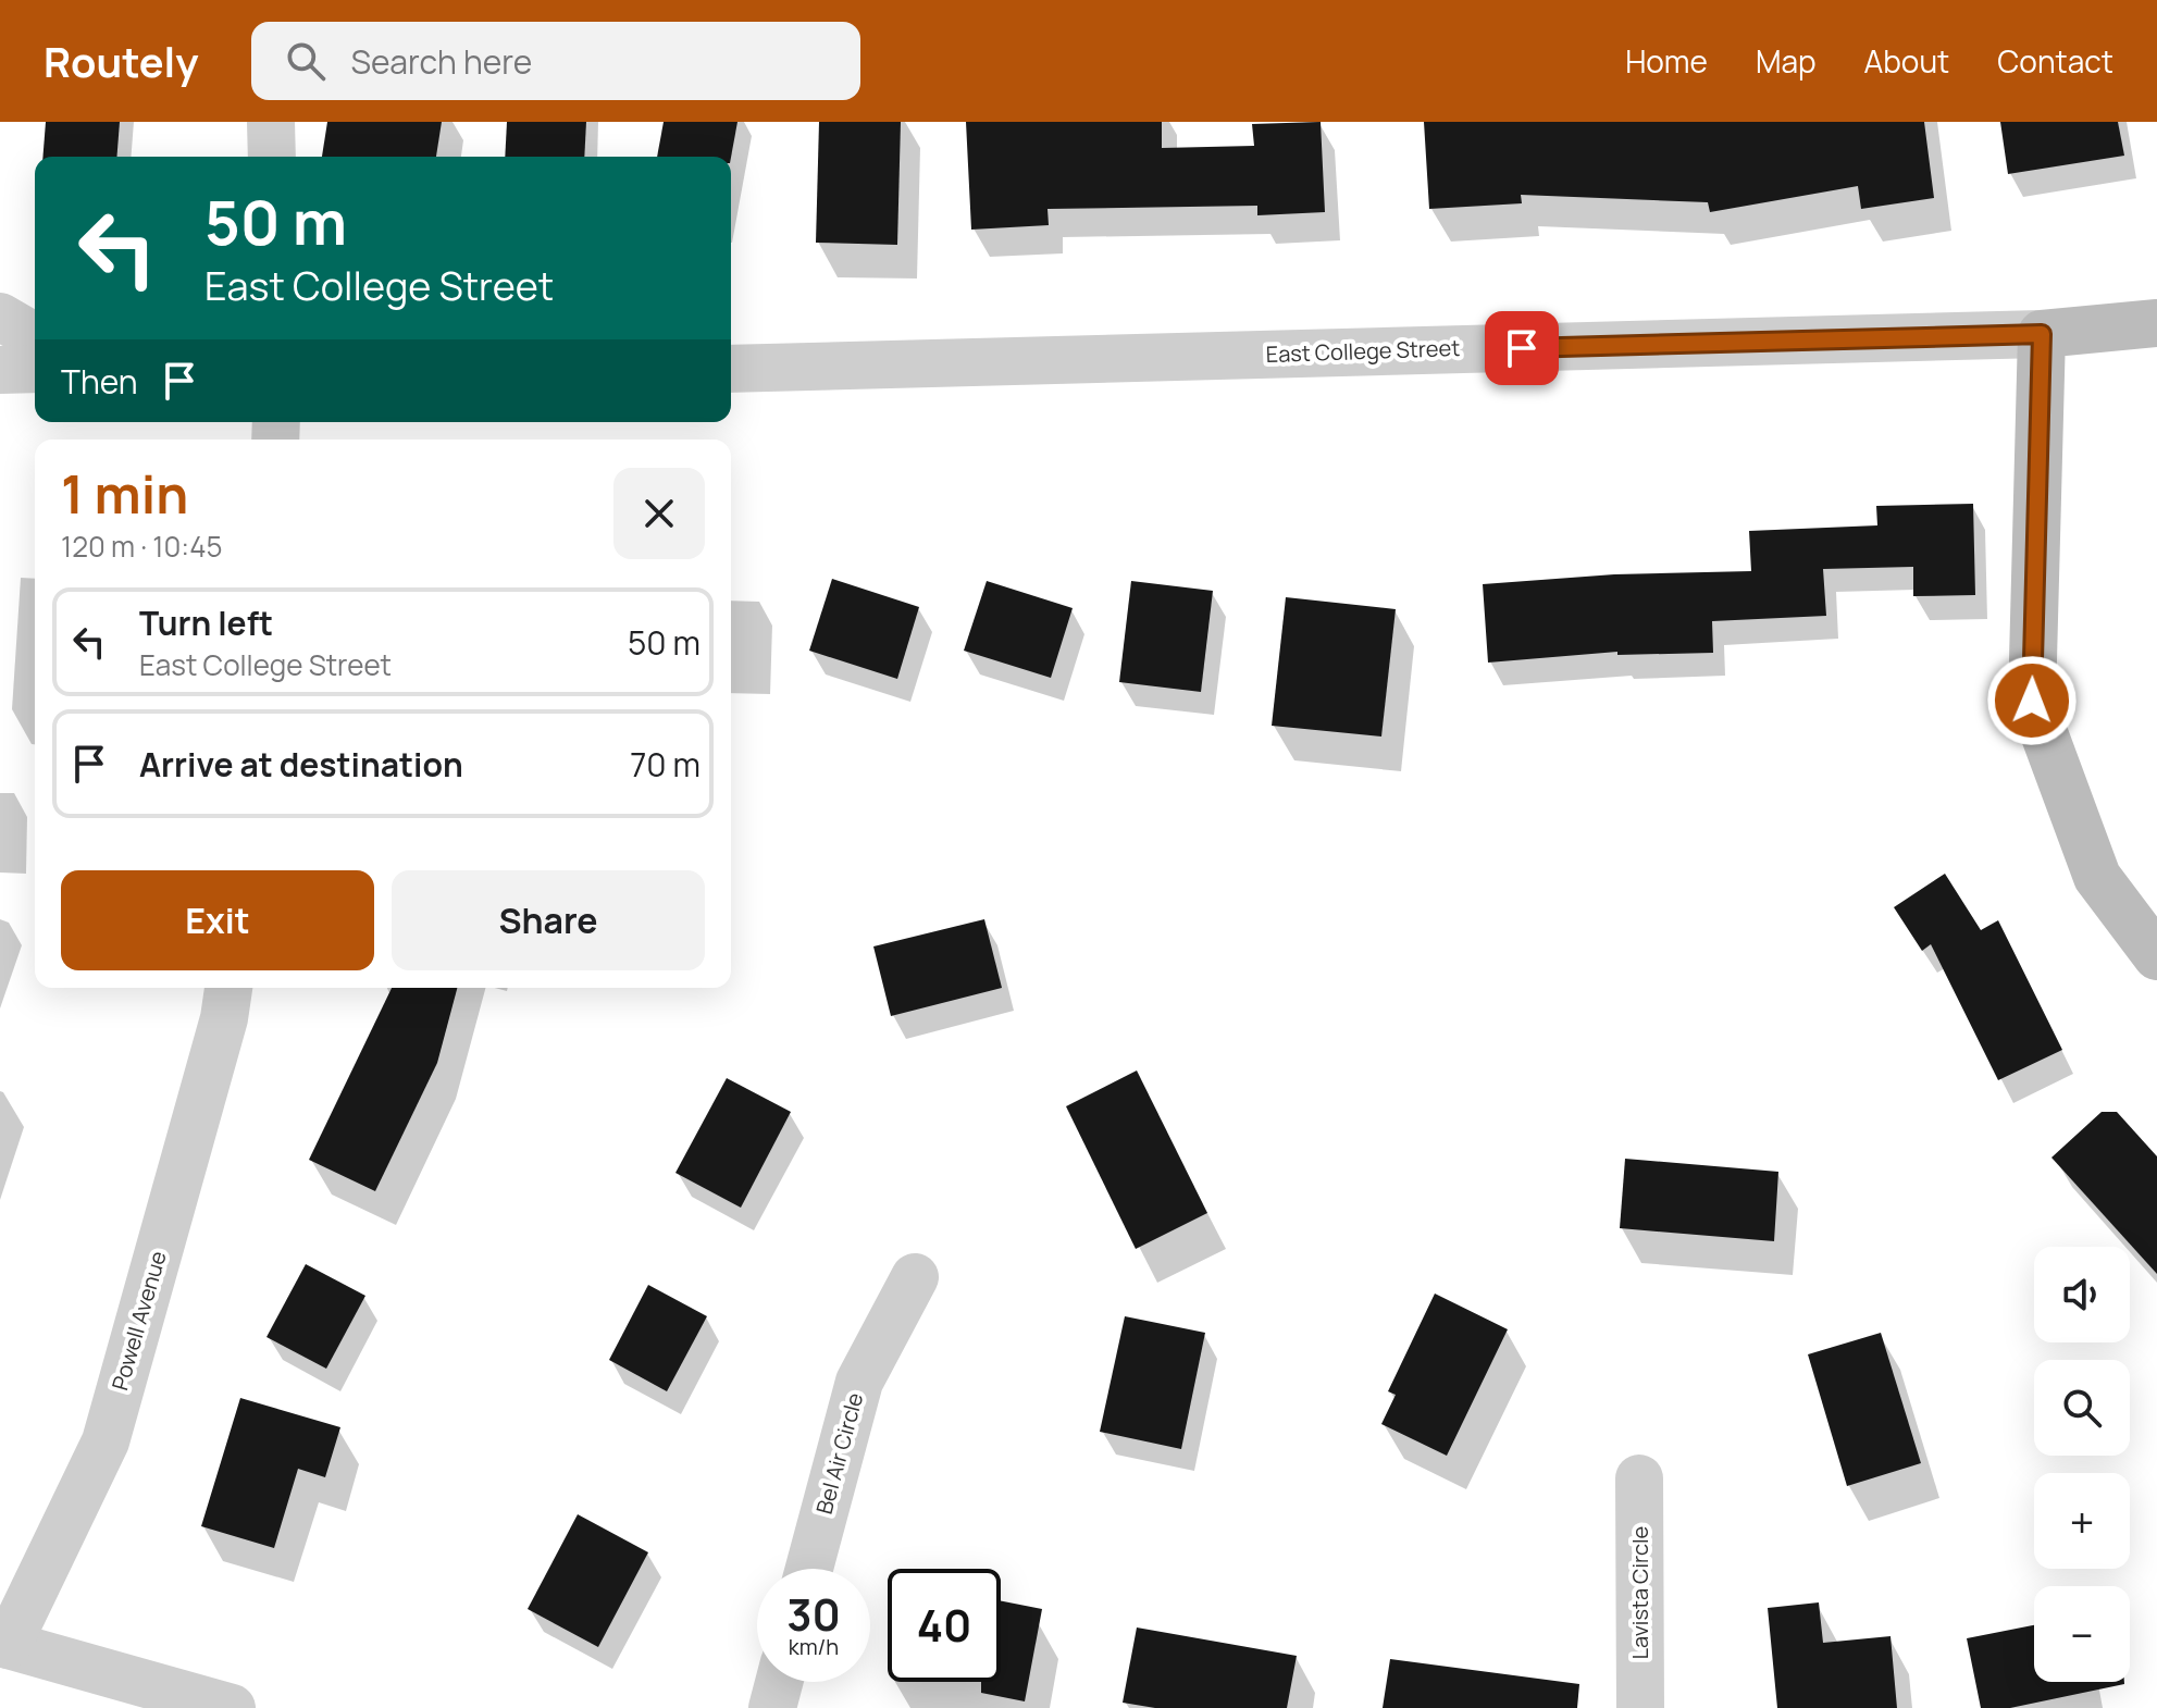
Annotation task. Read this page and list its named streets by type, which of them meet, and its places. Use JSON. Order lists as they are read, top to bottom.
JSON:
{
  "streets": {
    "street": [
      "East College Street",
      "Powell Avenue",
      "Bel Air Circle",
      "Lavista Circle"
    ]
  },
  "page": {
    "header": "Routely",
    "search": "Search here",
    "nav": [
      "Home",
      "Map",
      "About",
      "Contact"
    ],
    "turn": ["50 m", "East College Street"],
    "then": "Then",
    "heading": ["1 min", "120 m · 10:45"],
    "list": [
      {
        "name": "Turn left",
        "note": "East College Street",
        "value": "50 m"
      },
      {
        "name": "Arrive at destination",
        "value": "70 m"
      }
    ],
    "buttons": ["Exit", "Share"],
    "map_buttons": ["+", "−"],
    "speed": "30 km/h",
    "limit": "40"
  }
}
